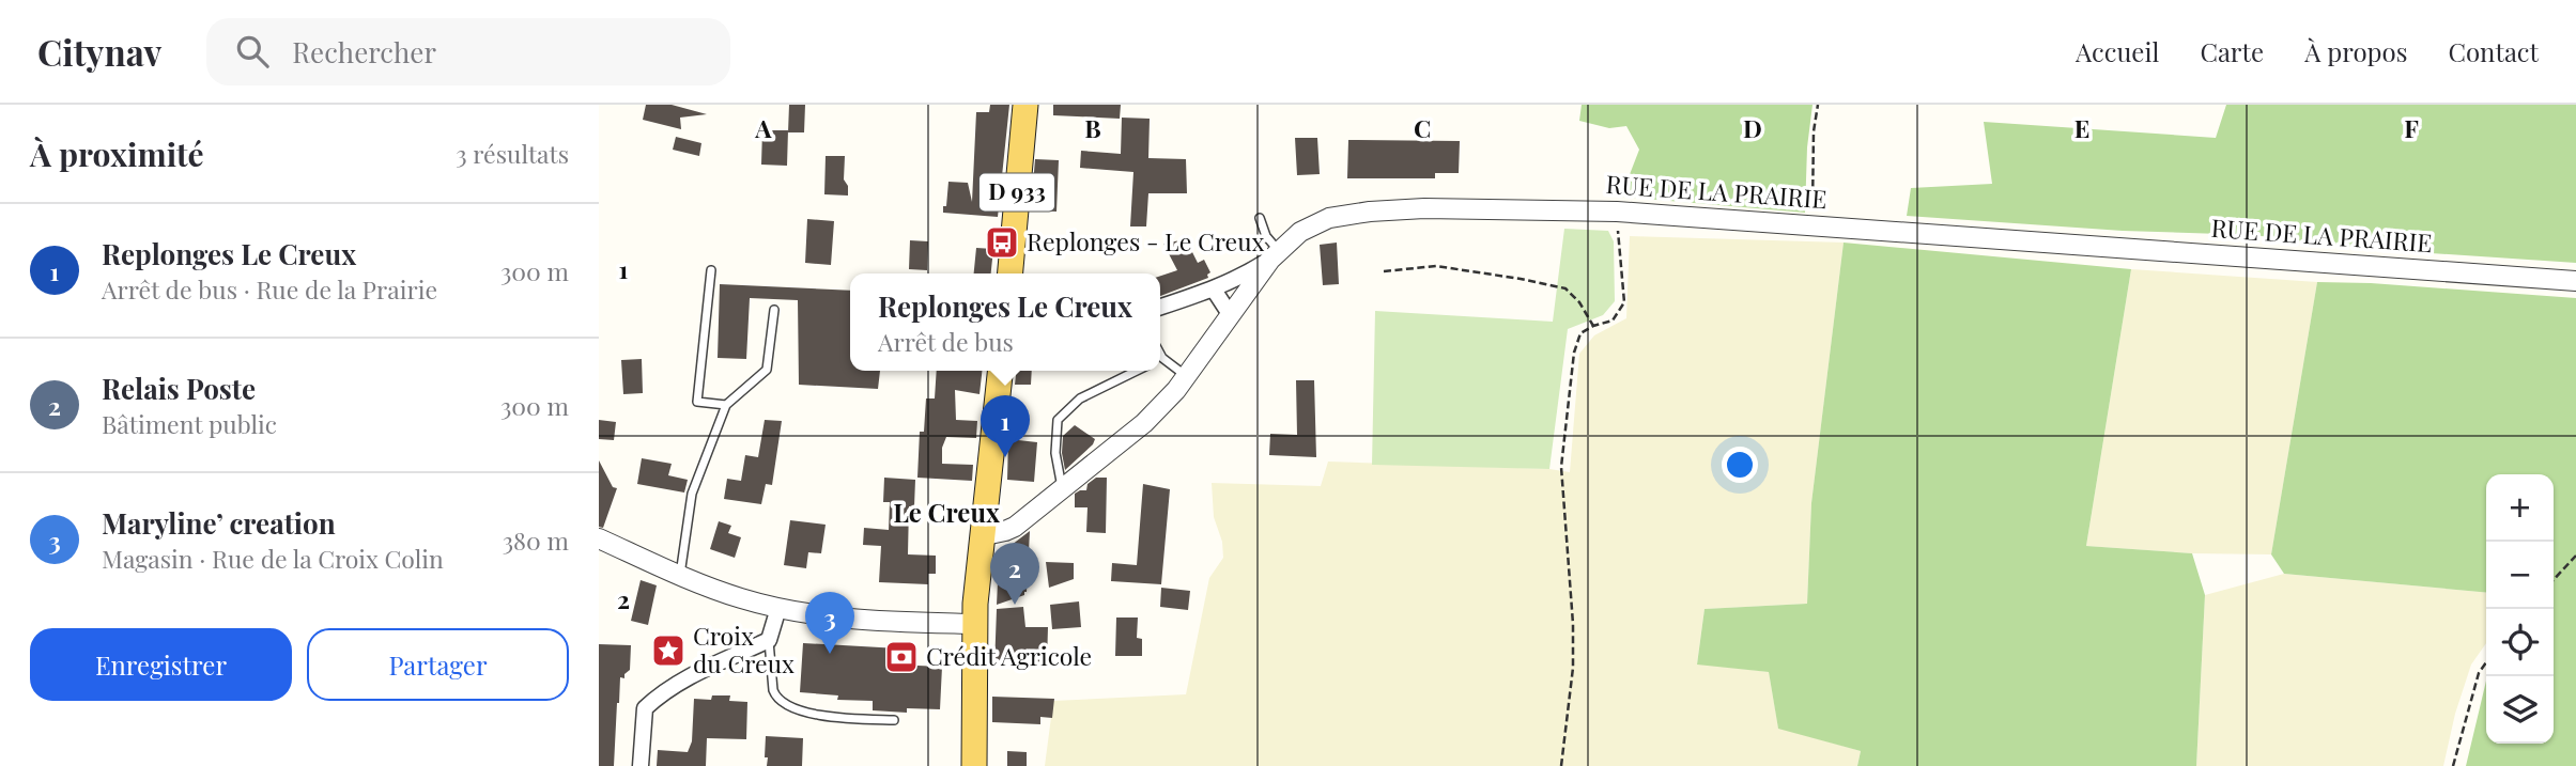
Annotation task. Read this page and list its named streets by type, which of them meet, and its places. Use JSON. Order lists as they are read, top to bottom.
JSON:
{
  "streets": {
    "main road": ["D 933"],
    "street": ["RUE DE LA PRAIRIE"]
  },
  "districts": ["Le Creux"],
  "places": {
    "bus stop": ["Replonges - Le Creux"],
    "place": ["Croix du Creux"],
    "bank": ["Crédit Agricole"]
  },
  "page": {
    "header": "Citynav",
    "search": "Rechercher",
    "nav": [
      "Accueil",
      "Carte",
      "À propos",
      "Contact"
    ],
    "heading": ["À proximité", "3 résultats"],
    "list": [
      {
        "mark": "1",
        "name": "Replonges Le Creux",
        "note": "Arrêt de bus · Rue de la Prairie",
        "value": "300 m"
      },
      {
        "mark": "2",
        "name": "Relais Poste",
        "note": "Bâtiment public",
        "value": "300 m"
      },
      {
        "mark": "3",
        "name": "Maryline’ creation",
        "note": "Magasin · Rue de la Croix Colin",
        "value": "380 m"
      }
    ],
    "popup": ["Replonges Le Creux", "Arrêt de bus"],
    "pins": ["1", "2", "3"],
    "map_buttons": ["+", "−"],
    "buttons": ["Enregistrer", "Partager"]
  },
  "grid": {
    "columns": [
      "A",
      "B",
      "C",
      "D",
      "E",
      "F"
    ],
    "rows": ["1", "2"]
  }
}
